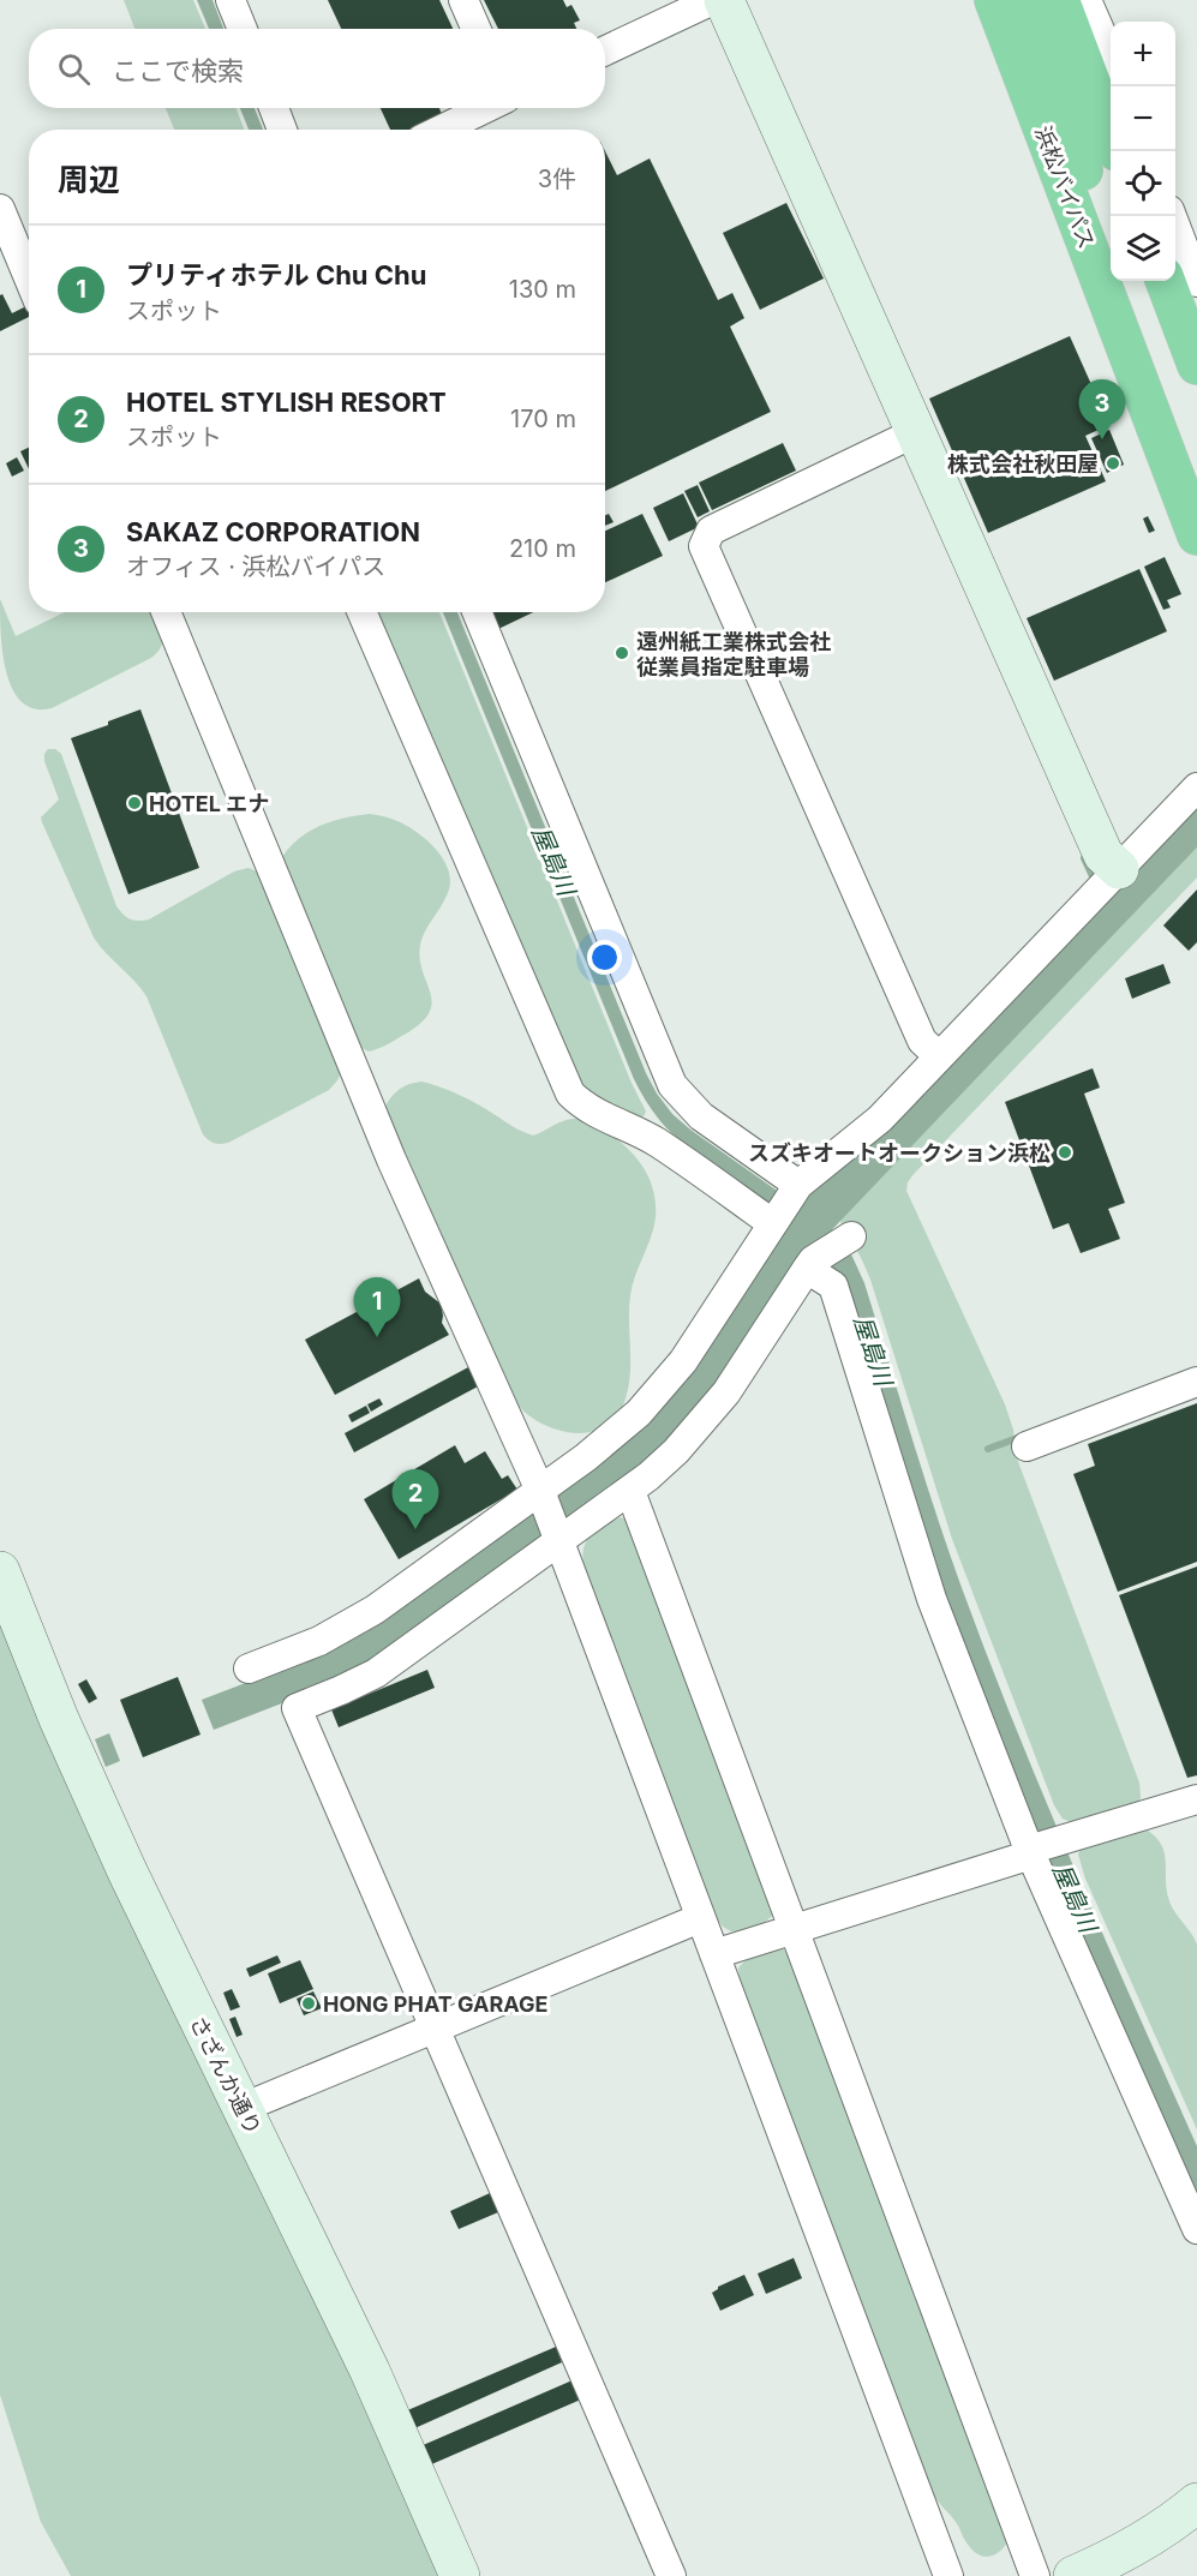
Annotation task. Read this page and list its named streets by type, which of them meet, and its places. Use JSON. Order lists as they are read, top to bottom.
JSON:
{
  "streets": {
    "highway": ["浜松バイパス"],
    "street": ["さざんか通り"]
  },
  "water": ["屋島川"],
  "places": [
    "株式会社秋田屋",
    "遠州紙工業株式会社 従業員指定駐車場",
    "HOTEL エナ",
    "スズキオートオークション浜松",
    "HONG PHAT GARAGE"
  ],
  "page": {
    "map_buttons": ["+", "−"],
    "search": "ここで検索",
    "heading": ["周辺", "3件"],
    "list": [
      {
        "mark": "1",
        "name": "プリティホテル Chu Chu",
        "note": "スポット",
        "value": "130 m"
      },
      {
        "mark": "2",
        "name": "HOTEL STYLISH RESORT",
        "note": "スポット",
        "value": "170 m"
      },
      {
        "mark": "3",
        "name": "SAKAZ CORPORATION",
        "note": "オフィス · 浜松バイパス",
        "value": "210 m"
      }
    ],
    "pins": ["3", "1", "2"]
  }
}
